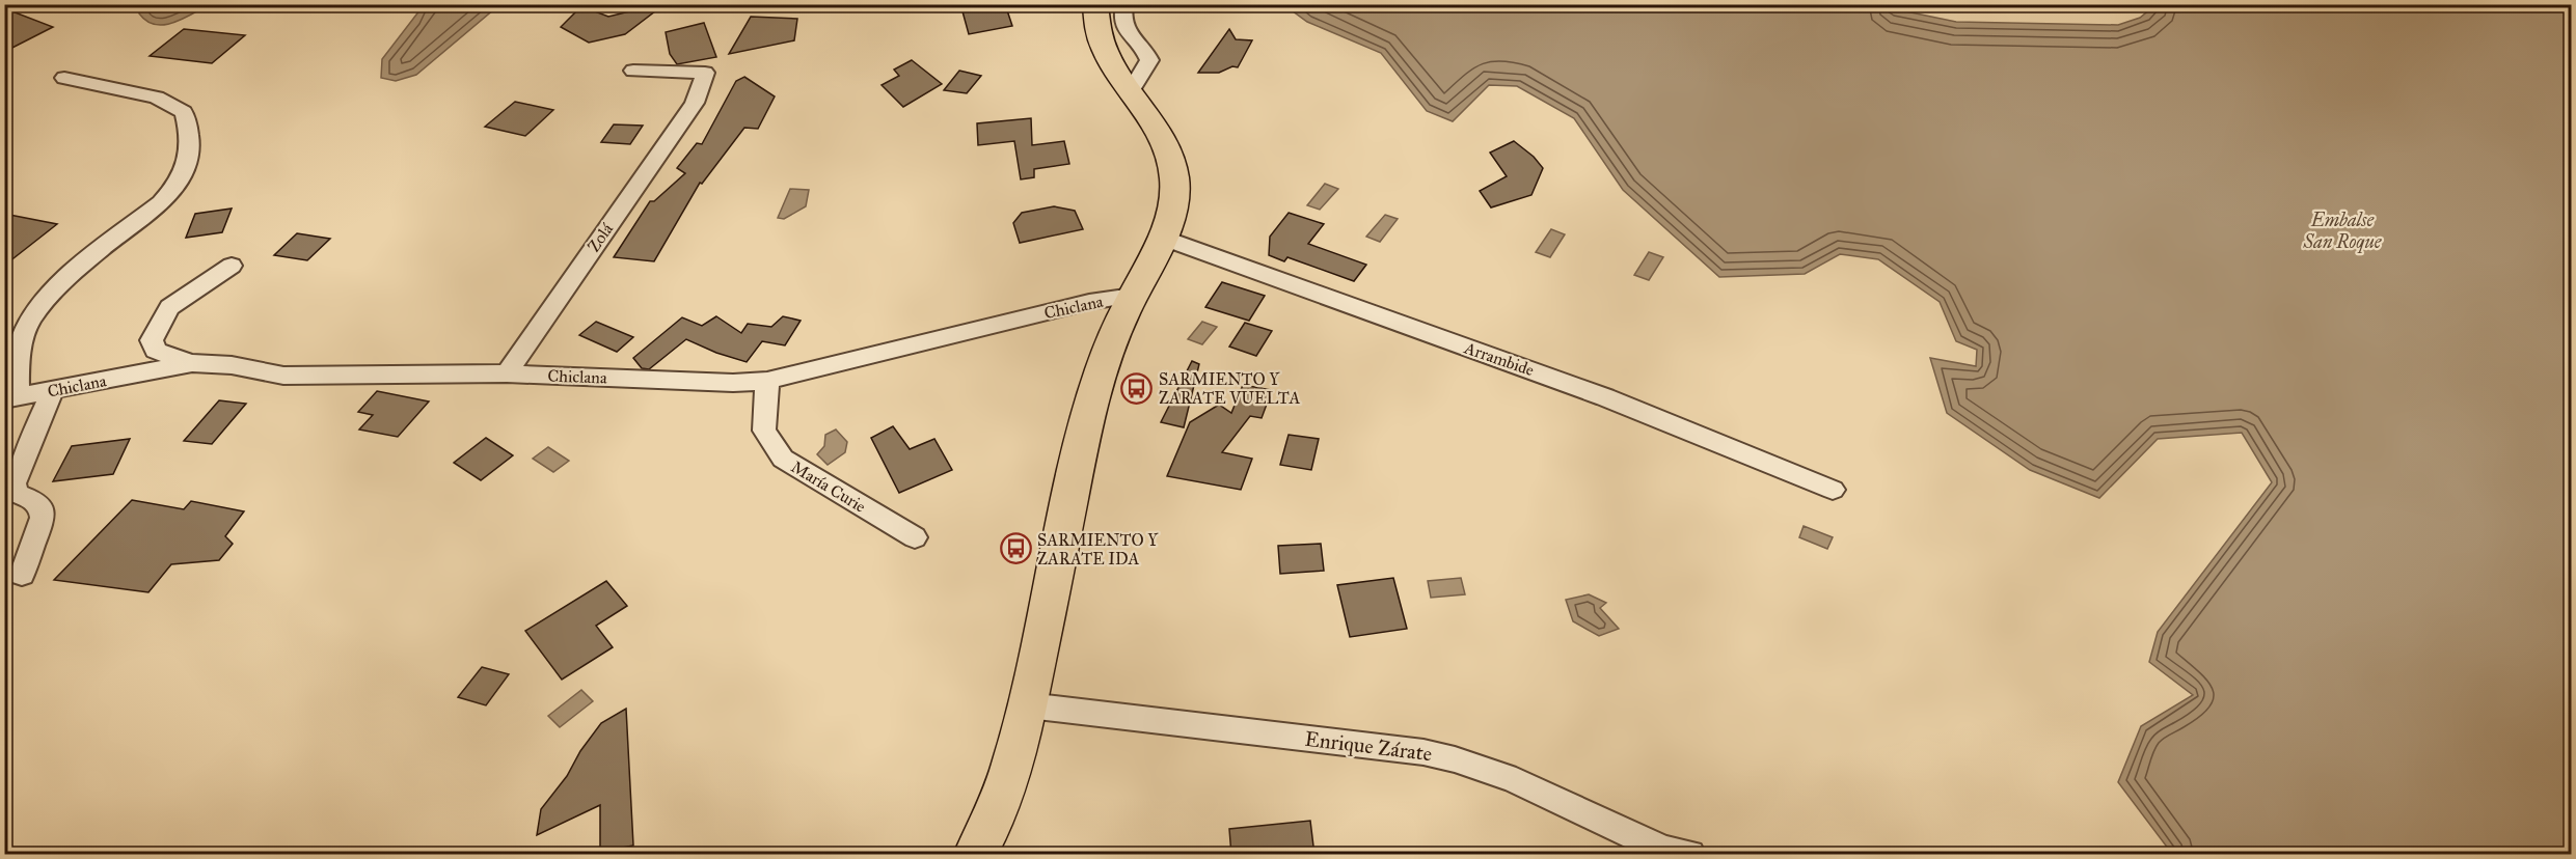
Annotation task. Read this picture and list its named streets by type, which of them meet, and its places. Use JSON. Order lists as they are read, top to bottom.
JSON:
{
  "streets": {
    "street": [
      "Zolá",
      "Chiclana",
      "Arrambide",
      "María Curie",
      "Enrique Zárate"
    ]
  },
  "crossings": [
    ["Zolá", "Chiclana"],
    ["Chiclana", "María Curie"]
  ],
  "water": ["Embalse San Roque"],
  "places": {
    "bus stop": ["SARMIENTO Y ZARATE VUELTA", "SARMIENTO Y ZARATE IDA"]
  }
}
